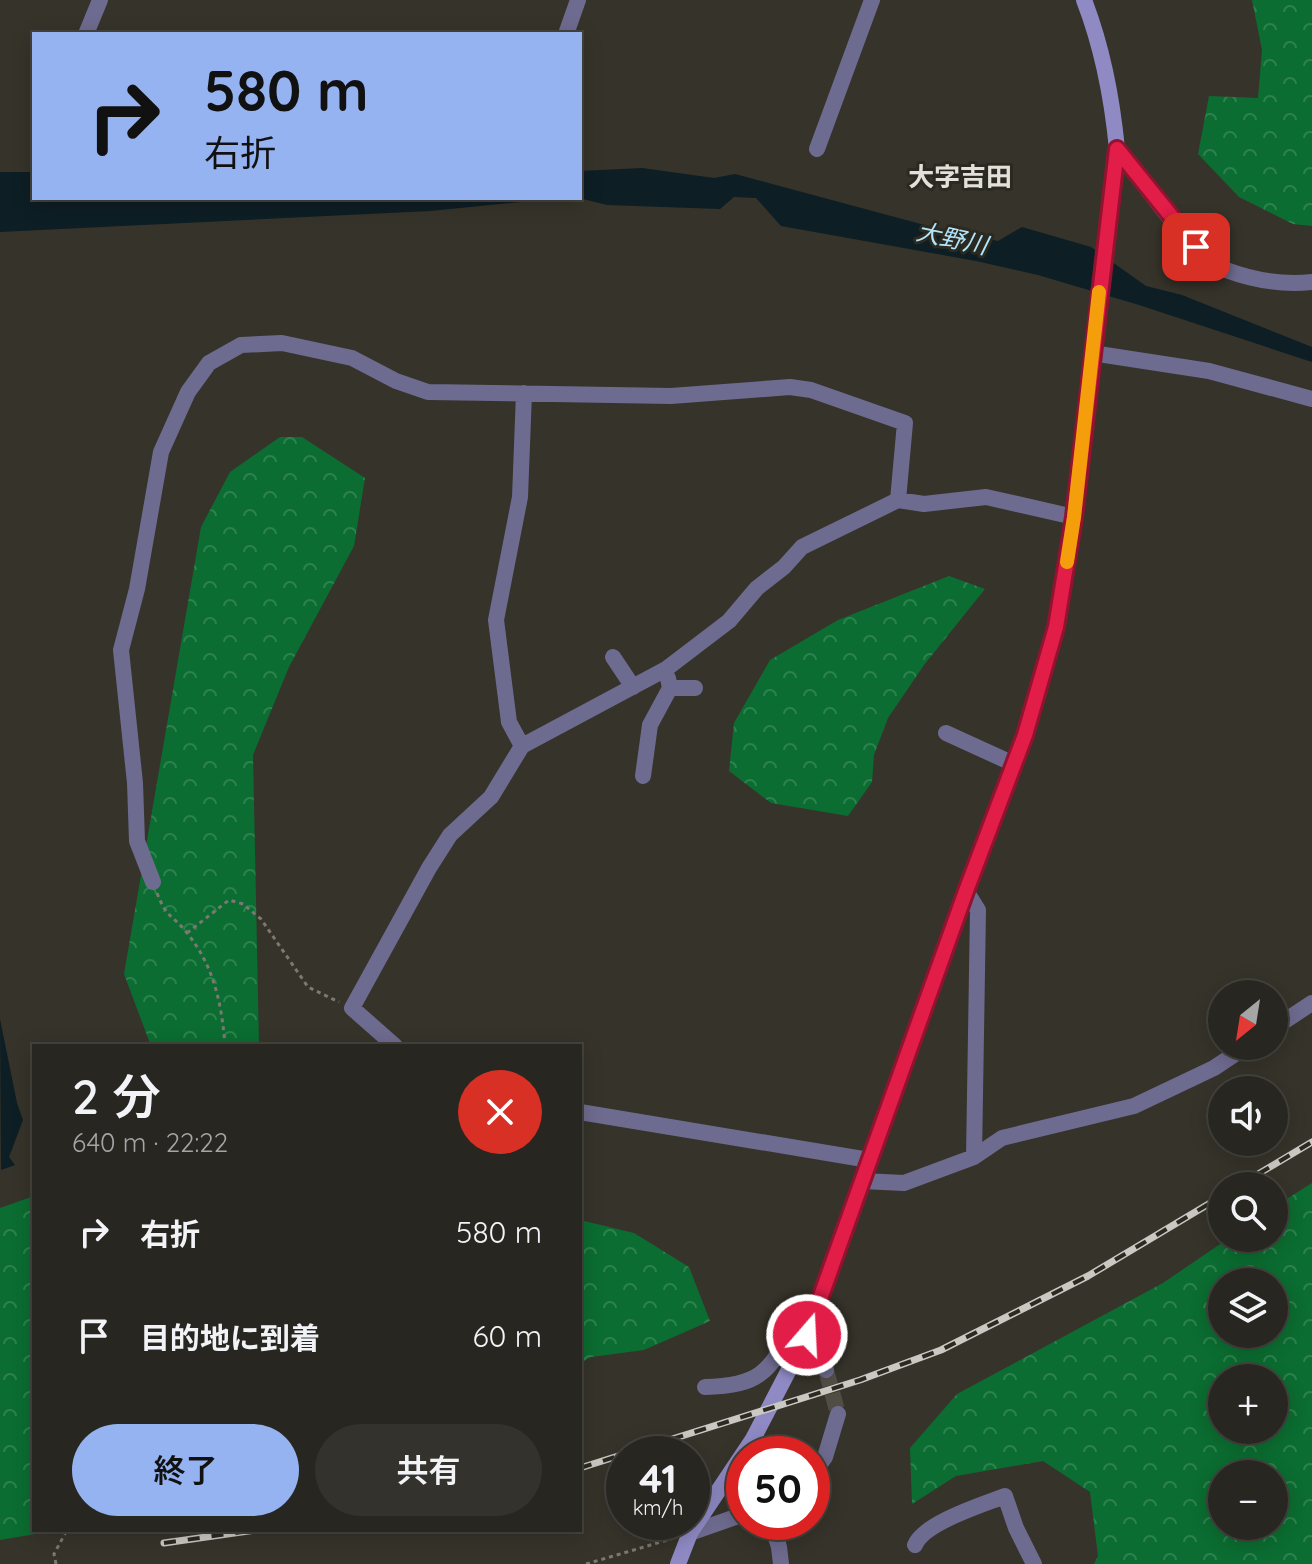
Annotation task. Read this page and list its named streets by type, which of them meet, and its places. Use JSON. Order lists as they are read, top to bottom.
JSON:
{
  "districts": ["大字吉田"],
  "water": ["大野川"],
  "north": "bottom left",
  "page": {
    "turn": ["580 m", "右折"],
    "map_buttons": ["+", "−"],
    "heading": ["2 分", "640 m · 22:22"],
    "list": [
      {
        "name": "右折",
        "value": "580 m"
      },
      {
        "name": "目的地に到着",
        "value": "60 m"
      }
    ],
    "buttons": ["終了", "共有"],
    "speed": "41 km/h",
    "limit": "50"
  }
}
